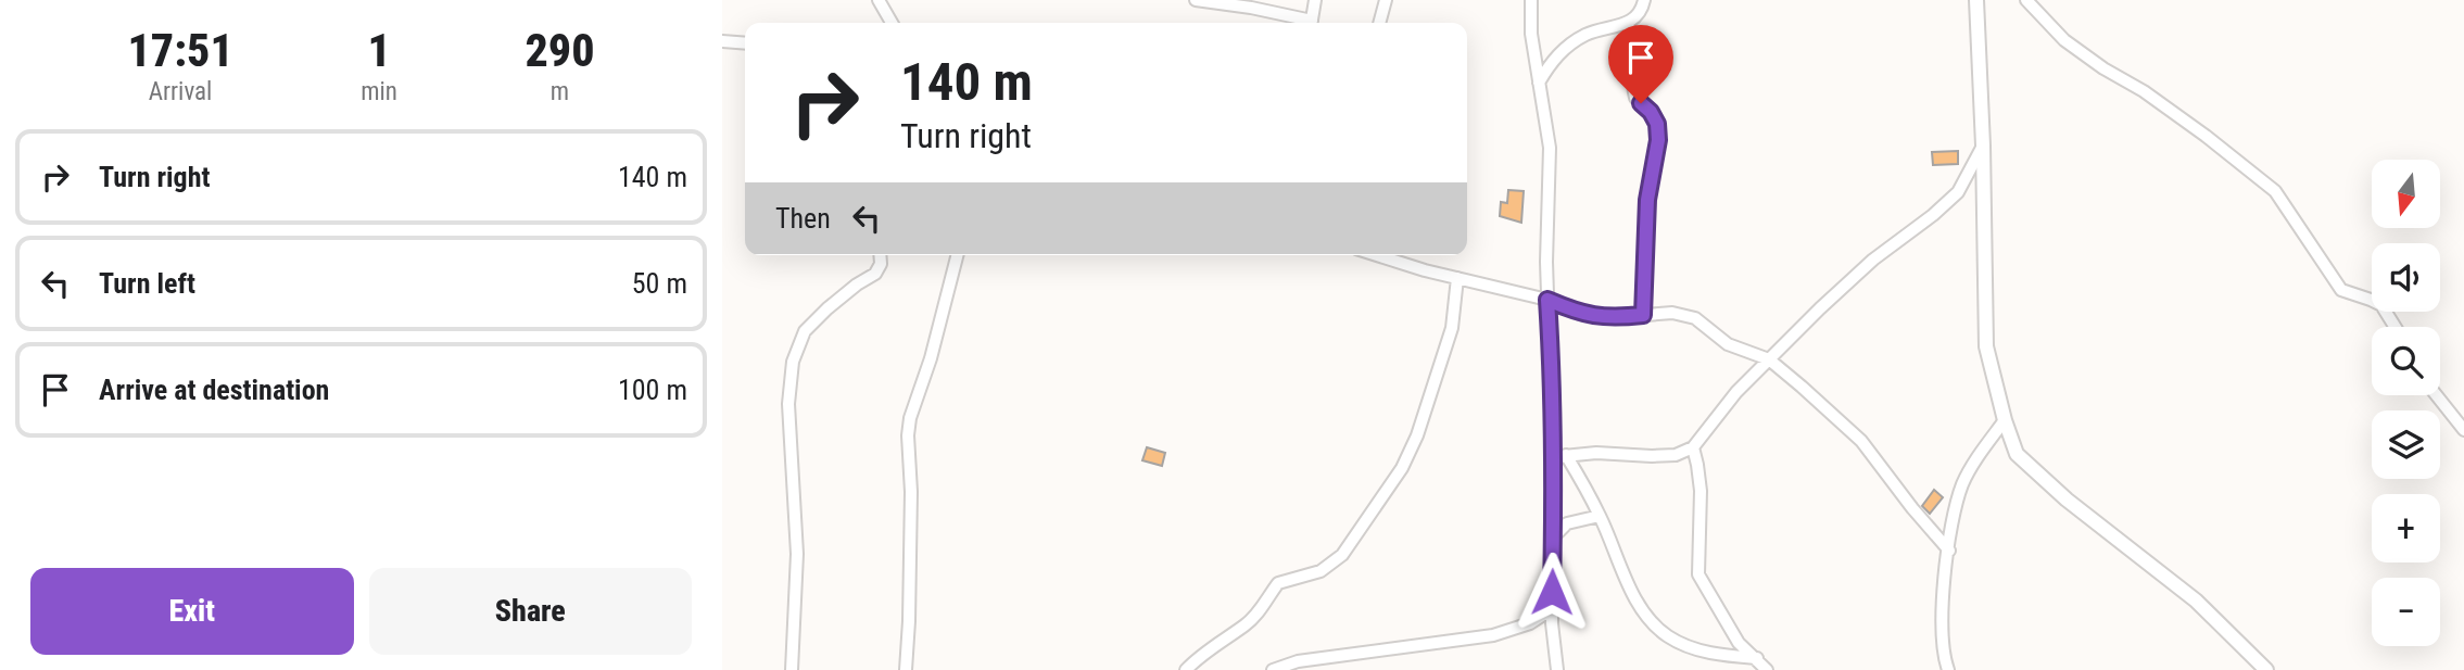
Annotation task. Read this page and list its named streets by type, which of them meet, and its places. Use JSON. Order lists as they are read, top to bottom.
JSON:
{
  "north": "bottom",
  "page": {
    "eta": [
      "17:51",
      "Arrival",
      "1",
      "min",
      "290",
      "m"
    ],
    "turn": ["140 m", "Turn right"],
    "list": [
      {
        "name": "Turn right",
        "value": "140 m"
      },
      {
        "name": "Turn left",
        "value": "50 m"
      },
      {
        "name": "Arrive at destination",
        "value": "100 m"
      }
    ],
    "map_buttons": ["+", "−"],
    "then": "Then",
    "buttons": ["Exit", "Share"]
  }
}
